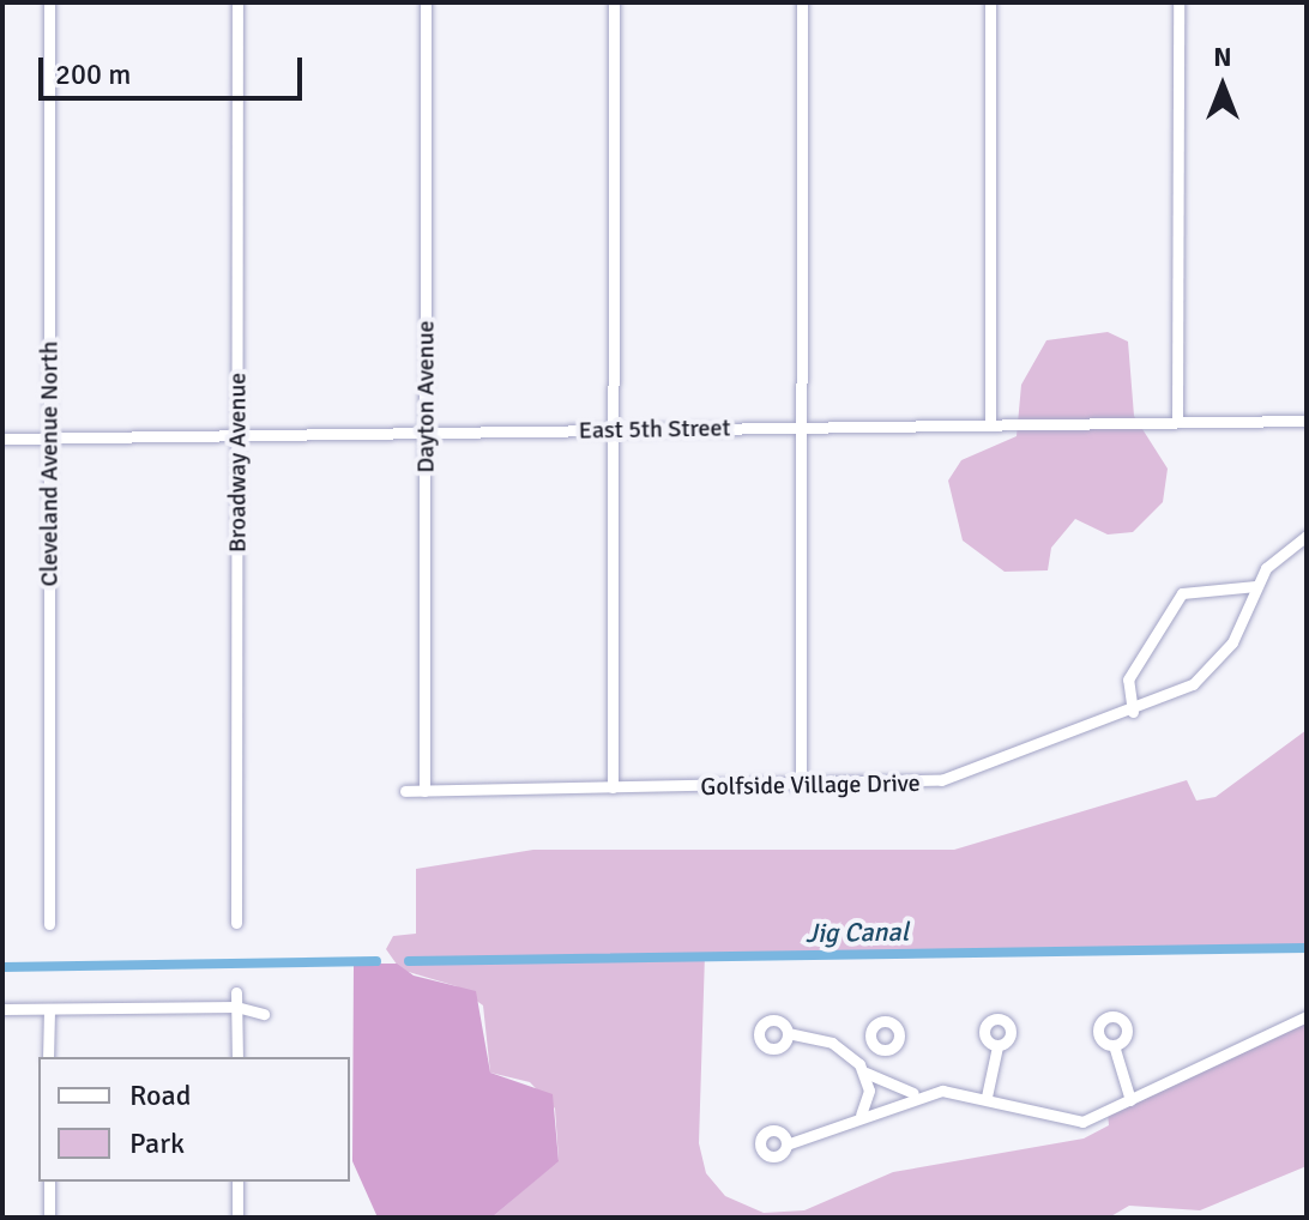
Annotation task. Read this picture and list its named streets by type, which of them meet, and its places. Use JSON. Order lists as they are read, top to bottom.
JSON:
{
  "streets": {
    "street": [
      "Dayton Avenue",
      "East 5th Street",
      "Broadway Avenue",
      "Cleveland Avenue North",
      "Golfside Village Drive"
    ]
  },
  "crossings": [
    ["Dayton Avenue", "East 5th Street"],
    ["Dayton Avenue", "Golfside Village Drive"],
    ["East 5th Street", "Broadway Avenue"],
    ["East 5th Street", "Cleveland Avenue North"]
  ],
  "water": ["Jig Canal"],
  "legend": ["Road", "Park"],
  "scale_bar": "200 m",
  "north": "top"
}
